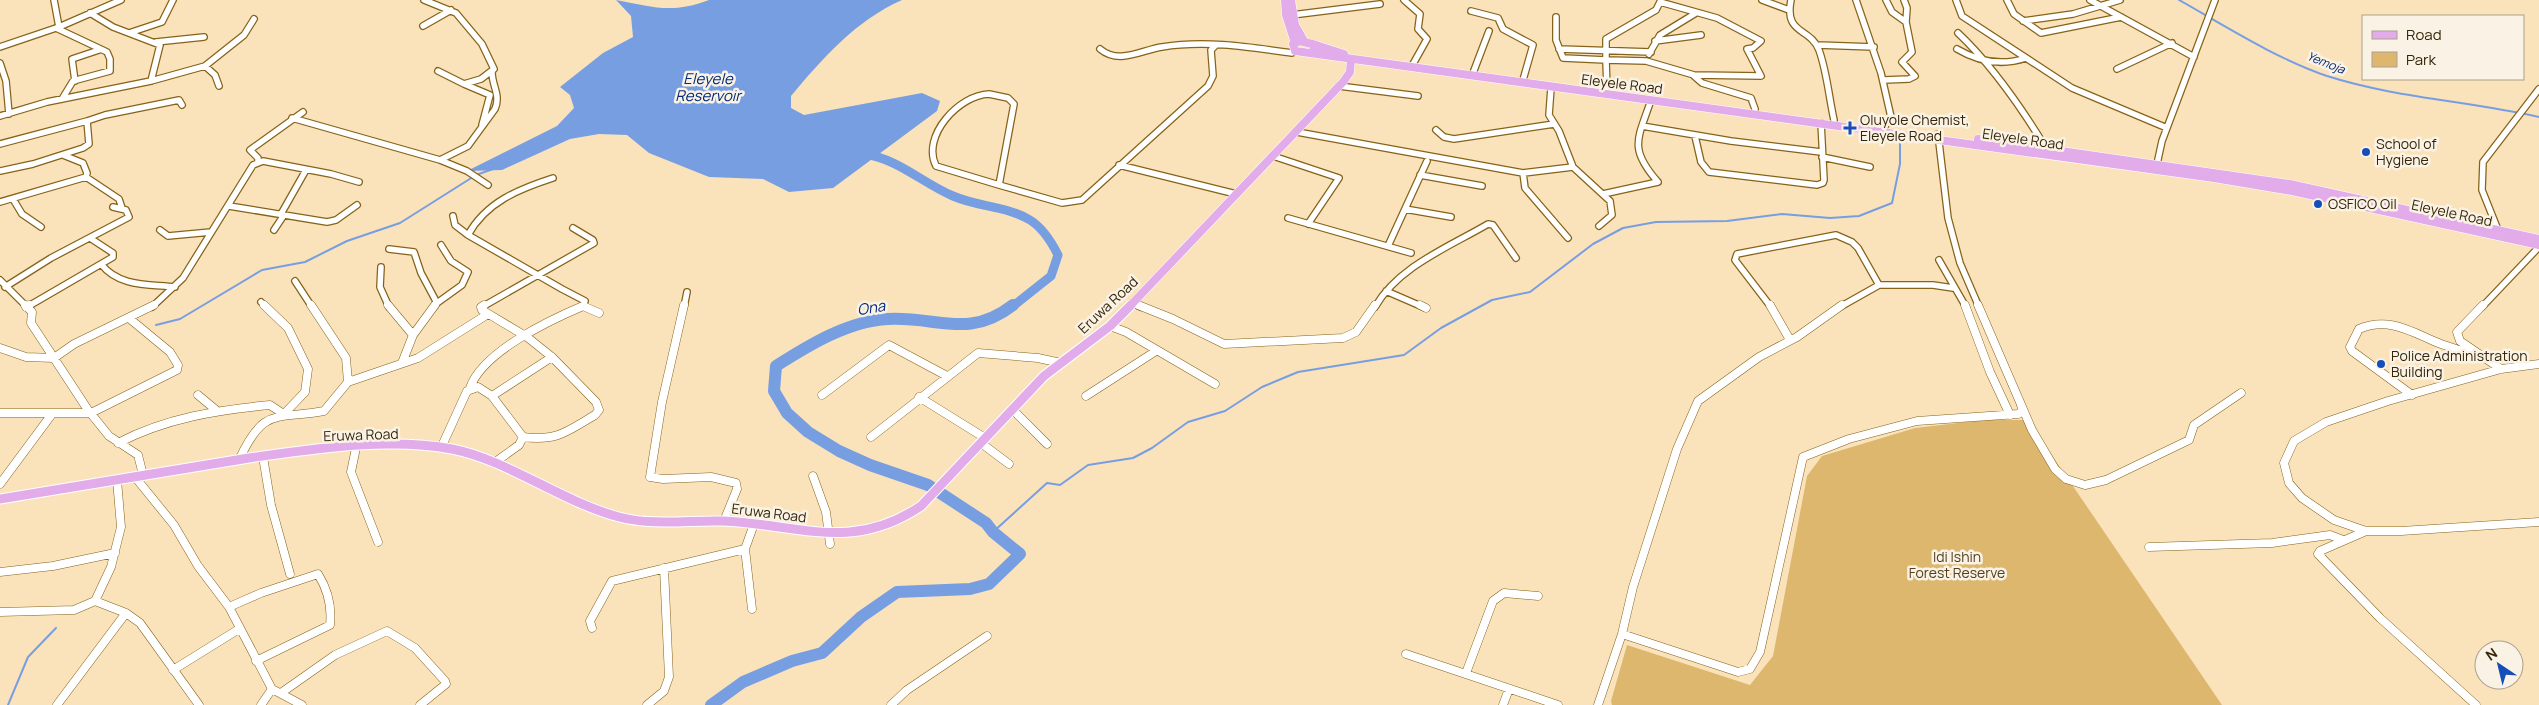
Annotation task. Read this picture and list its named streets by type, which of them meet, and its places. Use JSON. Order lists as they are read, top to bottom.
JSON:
{
  "streets": {
    "main road": ["Eleyele Road", "Eruwa Road"]
  },
  "crossings": [
    ["Eleyele Road", "Eruwa Road"]
  ],
  "water": ["Yemoja", "Eleyele Reservoir", "Ona"],
  "parks": ["Idi Ishin Forest Reserve"],
  "places": {
    "health": ["Oluyole Chemist, Eleyele Road"],
    "other": ["School of Hygiene", "OSFICO Oil", "Police Administration Building"]
  },
  "legend": ["Road", "Park"],
  "north": "top left"
}
